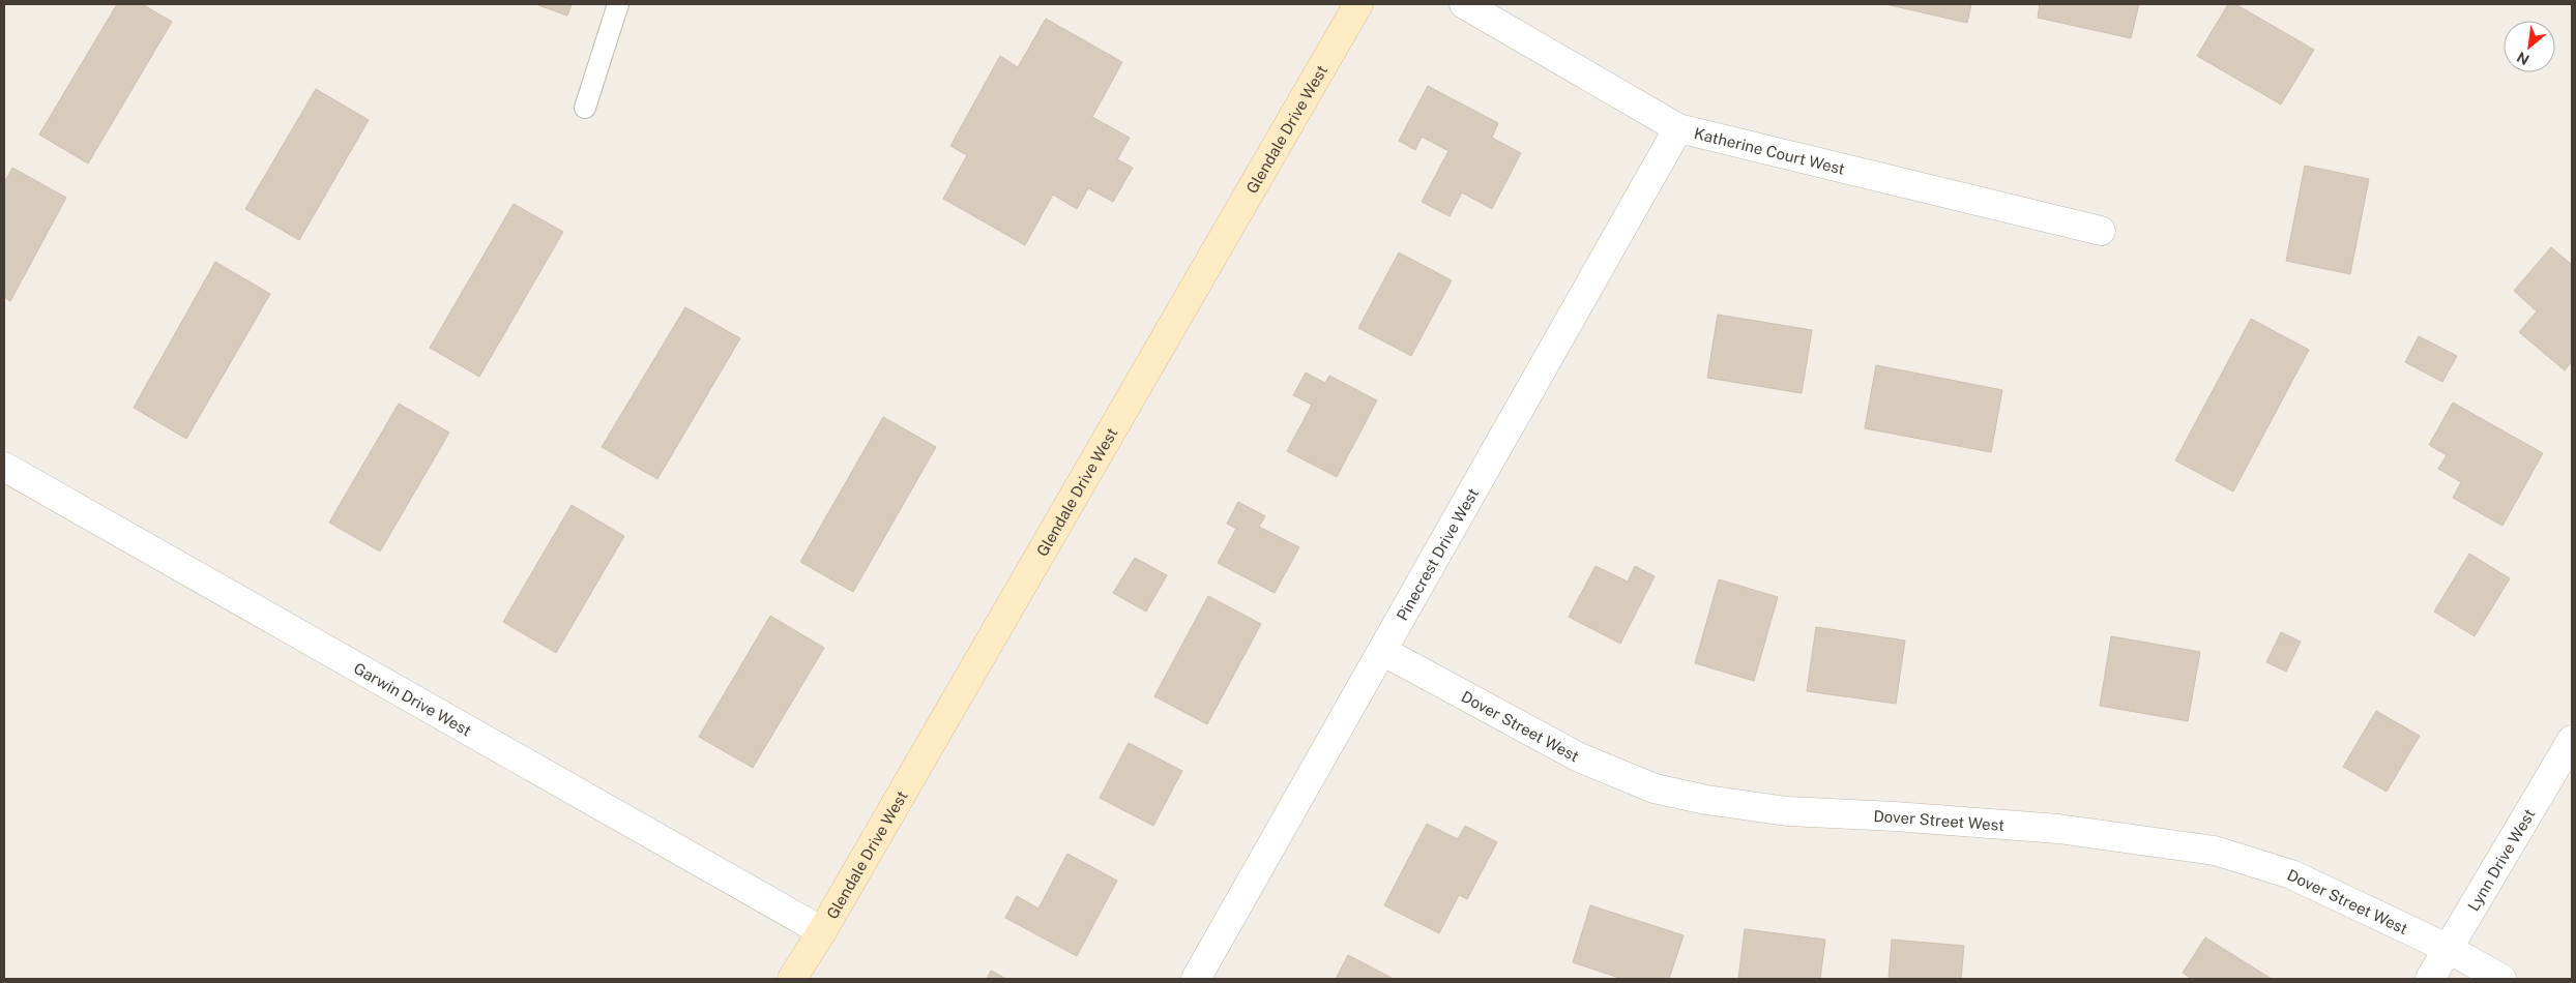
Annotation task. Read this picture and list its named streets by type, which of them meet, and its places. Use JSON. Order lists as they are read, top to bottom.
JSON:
{
  "streets": {
    "street": [
      "Glendale Drive West",
      "Katherine Court West",
      "Pinecrest Drive West",
      "Garwin Drive West",
      "Dover Street West",
      "Lynn Drive West"
    ]
  },
  "crossings": [
    ["Glendale Drive West", "Garwin Drive West"],
    ["Katherine Court West", "Pinecrest Drive West"],
    ["Pinecrest Drive West", "Dover Street West"],
    ["Dover Street West", "Lynn Drive West"]
  ],
  "north": "bottom left"
}
